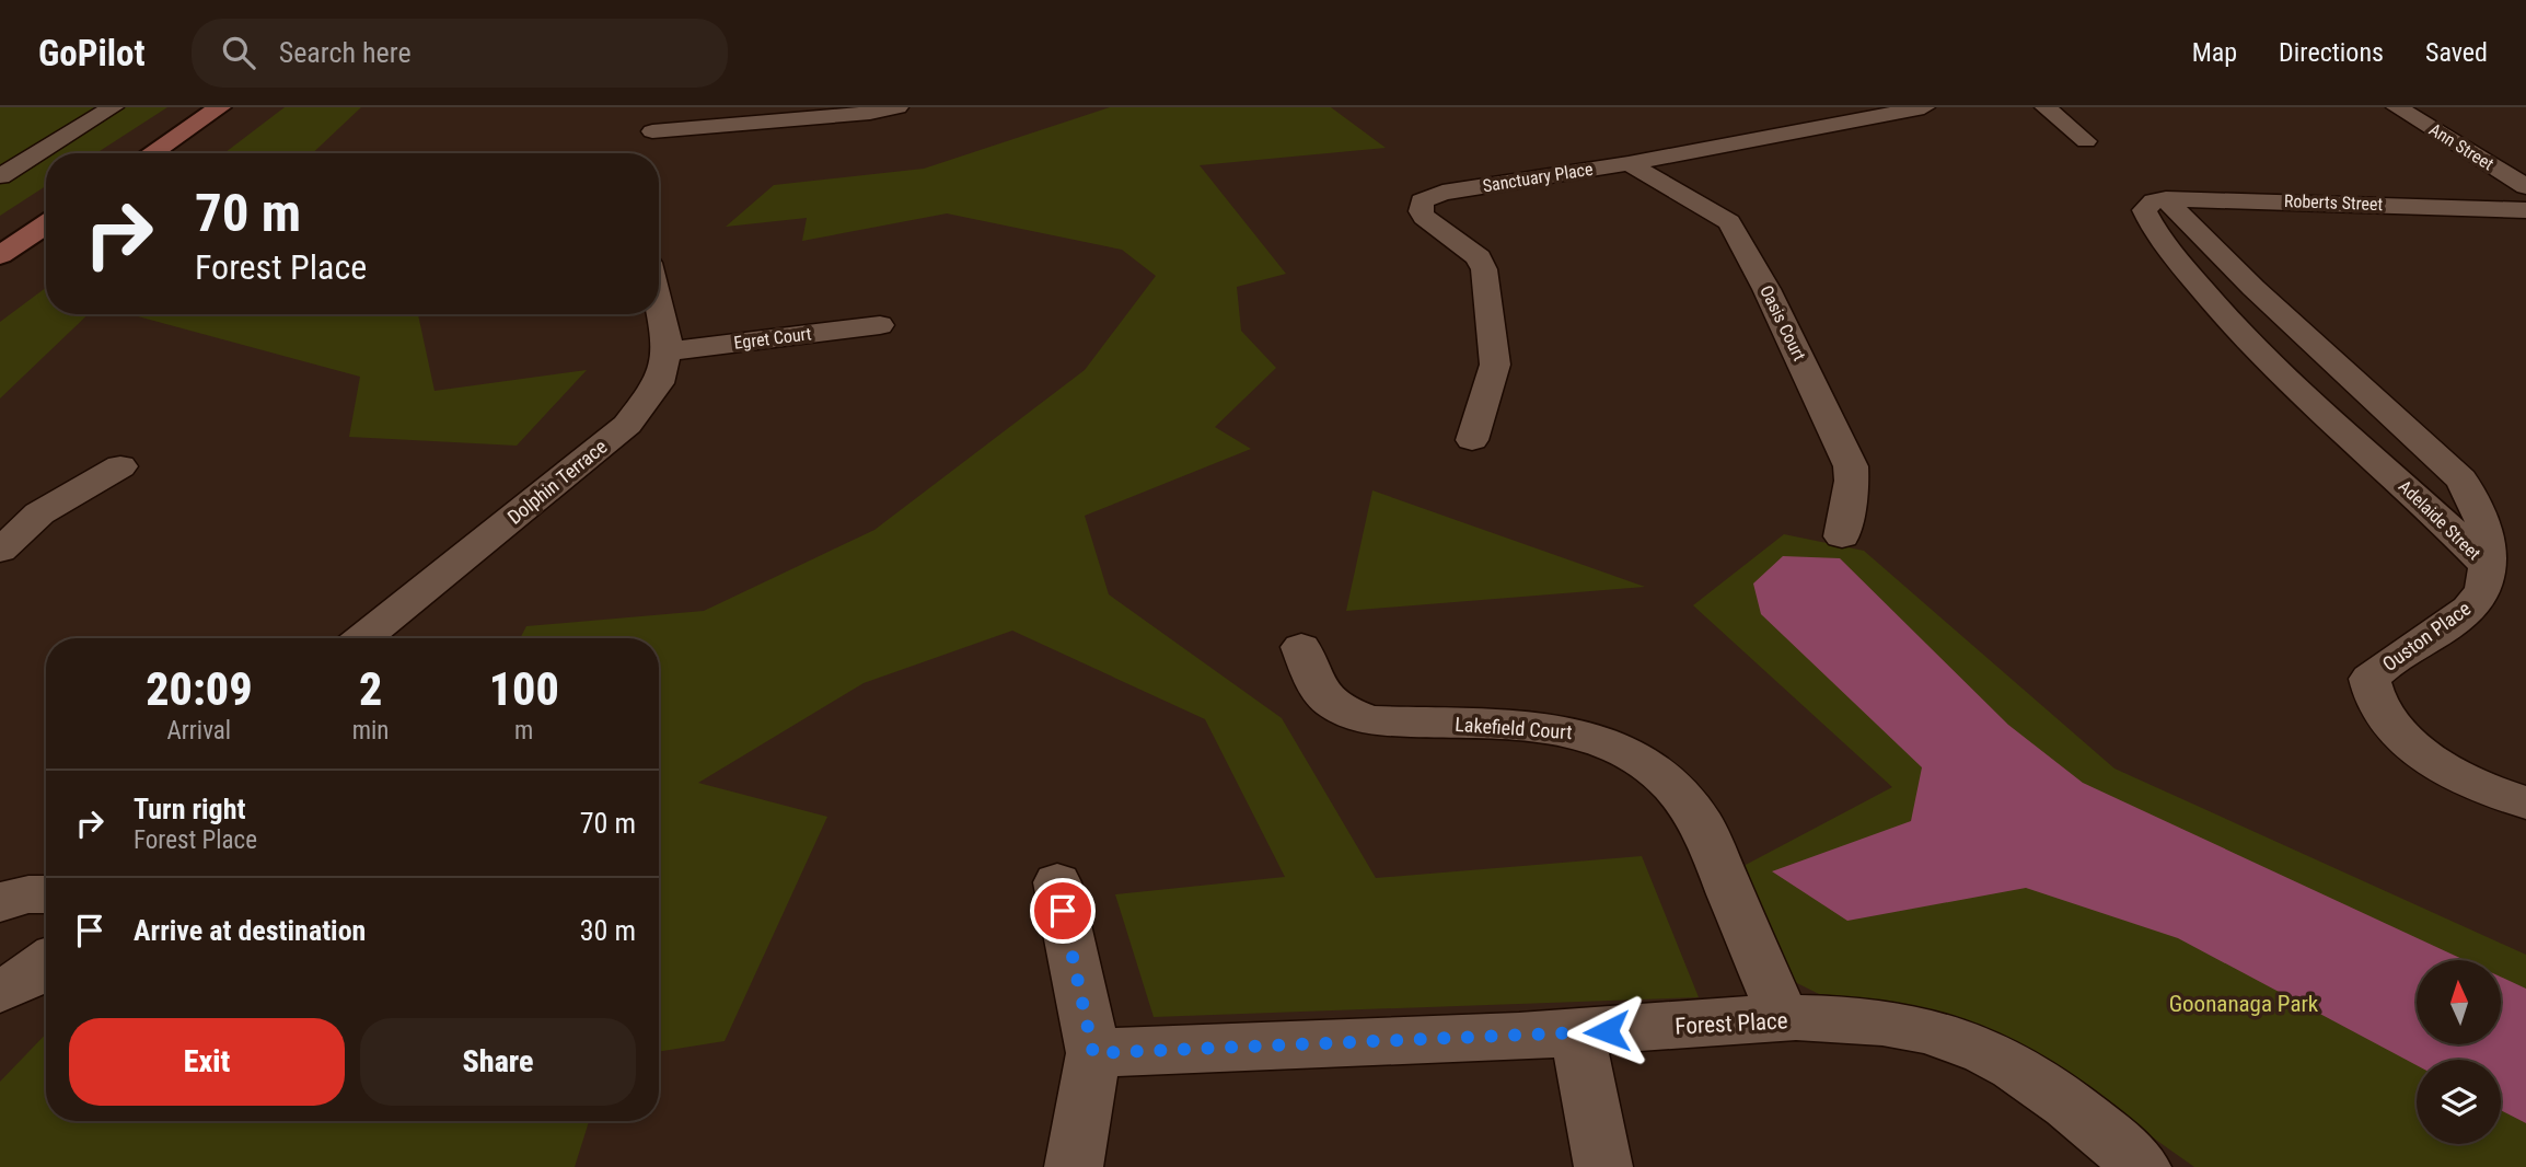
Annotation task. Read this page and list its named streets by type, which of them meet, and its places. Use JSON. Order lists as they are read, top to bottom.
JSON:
{
  "streets": {
    "street": [
      "Ann Street",
      "Sanctuary Place",
      "Roberts Street",
      "Oasis Court",
      "Egret Court",
      "Dolphin Terrace",
      "Adelaide Street",
      "Ouston Place",
      "Lakefield Court",
      "Forest Place"
    ]
  },
  "crossings": [
    ["Sanctuary Place", "Oasis Court"],
    ["Roberts Street", "Adelaide Street"],
    ["Egret Court", "Dolphin Terrace"],
    ["Adelaide Street", "Ouston Place"],
    ["Lakefield Court", "Forest Place"]
  ],
  "parks": ["Goonanaga Park"],
  "north": "top",
  "page": {
    "header": "GoPilot",
    "search": "Search here",
    "nav": ["Map", "Directions", "Saved"],
    "turn": ["70 m", "Forest Place"],
    "eta": [
      "20:09",
      "Arrival",
      "2",
      "min",
      "100",
      "m"
    ],
    "list": [
      {
        "name": "Turn right",
        "note": "Forest Place",
        "value": "70 m"
      },
      {
        "name": "Arrive at destination",
        "value": "30 m"
      }
    ],
    "buttons": ["Exit", "Share"]
  }
}
